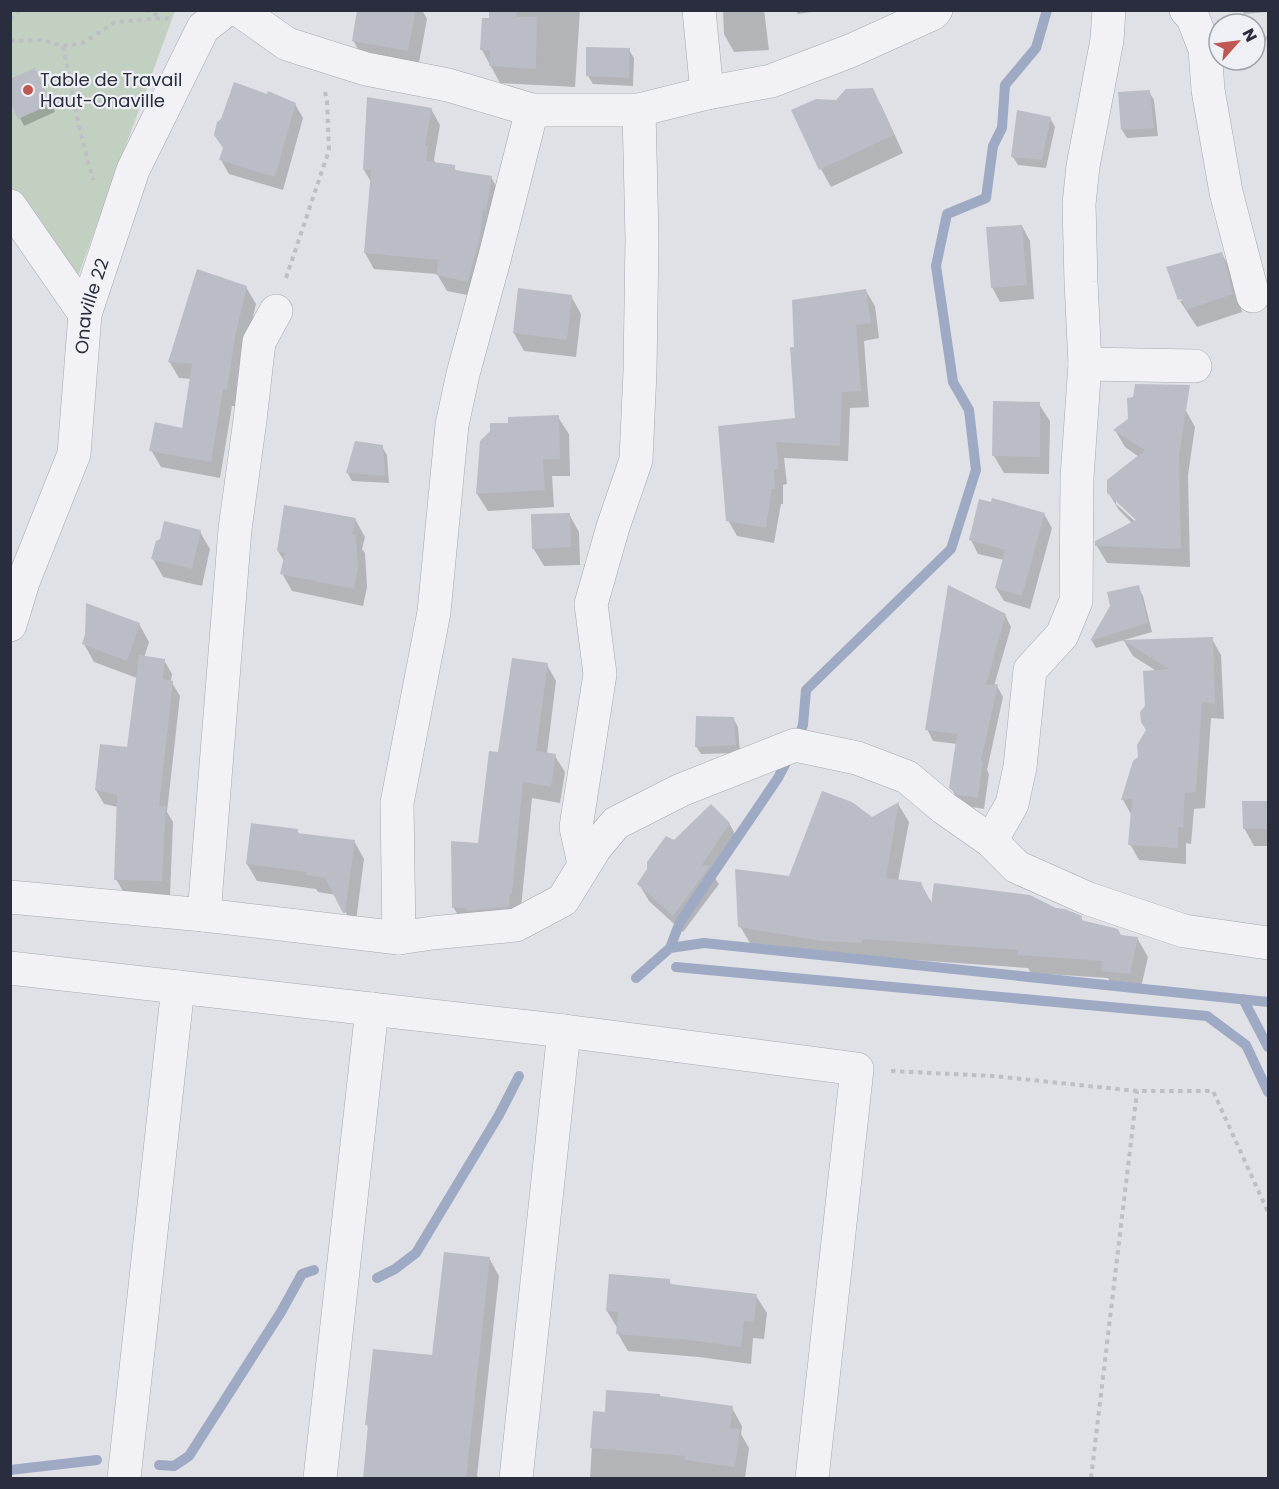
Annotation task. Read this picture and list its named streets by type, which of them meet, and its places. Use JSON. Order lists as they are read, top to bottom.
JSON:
{
  "streets": {
    "street": ["Onaville 22"]
  },
  "places": ["Table de Travail Haut-Onaville"],
  "north": "top right"
}
